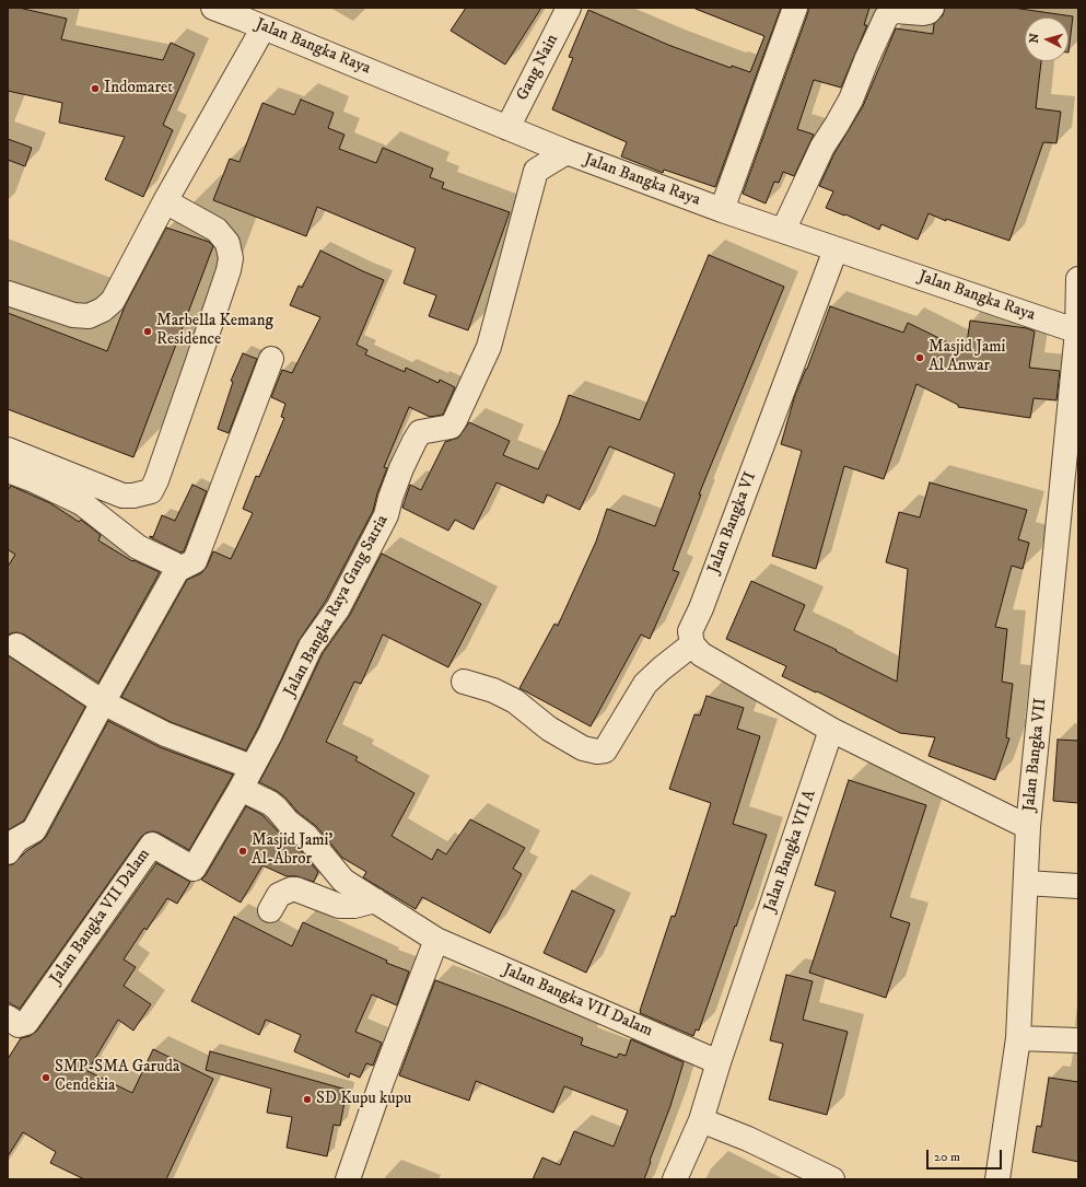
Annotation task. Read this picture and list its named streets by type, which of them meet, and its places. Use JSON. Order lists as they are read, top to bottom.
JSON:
{
  "streets": {
    "street": [
      "Jalan Bangka Raya",
      "Gang Nain",
      "Jalan Bangka VI",
      "Jalan Bangka Raya Gang Satria",
      "Jalan Bangka VII",
      "Jalan Bangka VII A",
      "Jalan Bangka VII Dalam"
    ]
  },
  "crossings": [
    ["Jalan Bangka Raya", "Gang Nain"],
    ["Jalan Bangka Raya", "Jalan Bangka VI"],
    ["Jalan Bangka Raya", "Jalan Bangka Raya Gang Satria"],
    ["Jalan Bangka Raya", "Jalan Bangka VII"],
    ["Jalan Bangka Raya Gang Satria", "Jalan Bangka VII Dalam"],
    ["Jalan Bangka VII A", "Jalan Bangka VII Dalam"]
  ],
  "places": [
    "Indomaret",
    "Marbella Kemang Residence",
    "Masjid Jami Al Anwar",
    "Masjid Jami' Al-Abror",
    "SMP-SMA Garuda Cendekia",
    "SD Kupu kupu"
  ],
  "scale_bar": "20 m",
  "north": "left"
}
